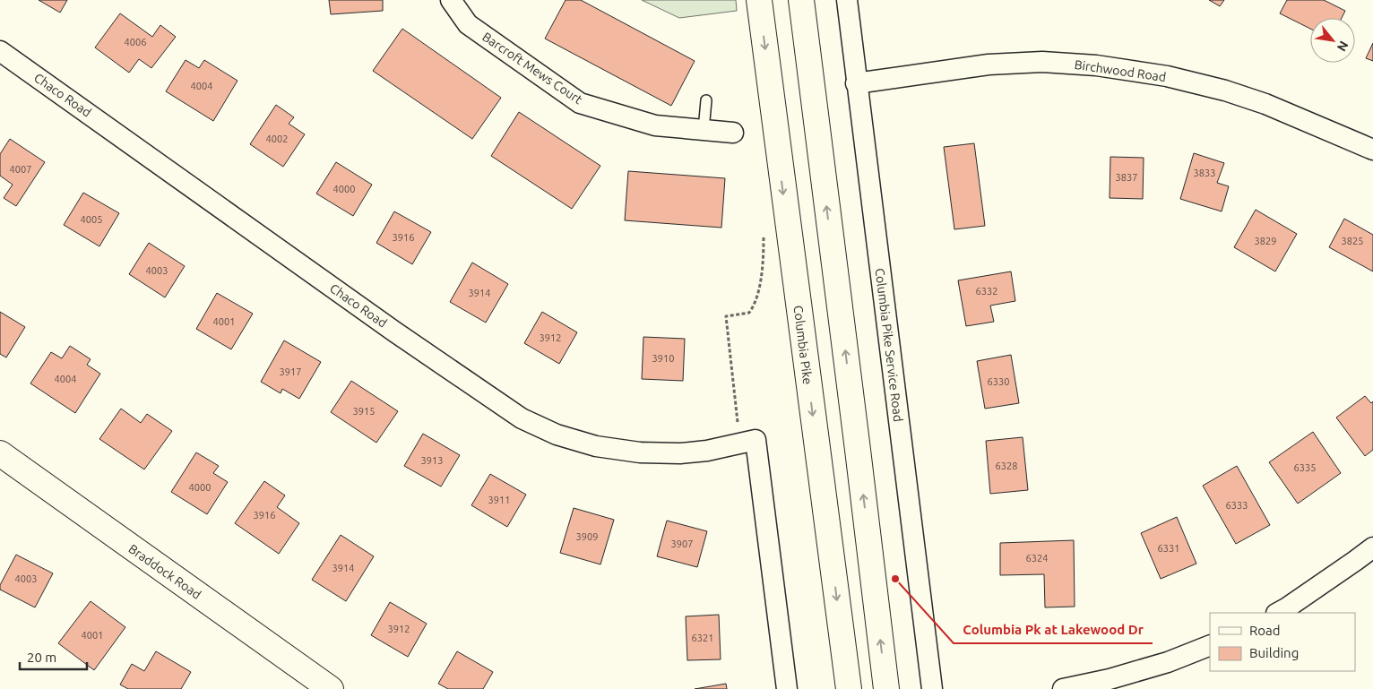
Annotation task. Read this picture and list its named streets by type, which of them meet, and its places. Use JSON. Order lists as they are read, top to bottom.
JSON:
{
  "streets": {
    "main road": ["Columbia Pike", "Braddock Road"],
    "street": [
      "Barcroft Mews Court",
      "Birchwood Road",
      "Chaco Road",
      "Columbia Pike Service Road"
    ]
  },
  "crossings": [
    ["Birchwood Road", "Columbia Pike Service Road"]
  ],
  "places": ["Columbia Pk at Lakewood Dr"],
  "house_numbers": [
    "4006",
    "4004",
    "4002",
    "4007",
    "3833",
    "3837",
    "4000",
    "4005",
    "3916",
    "3829",
    "3825",
    "4003",
    "6332",
    "3914",
    "4001",
    "3912",
    "3910",
    "3917",
    "4004",
    "6330",
    "3915",
    "3913",
    "6328",
    "6335",
    "4000",
    "3911",
    "6333",
    "3916",
    "3909",
    "3907",
    "6331",
    "6324",
    "3914",
    "4003",
    "3912",
    "4001",
    "6321"
  ],
  "legend": ["Road", "Building"],
  "scale_bar": "20 m",
  "north": "bottom right"
}
